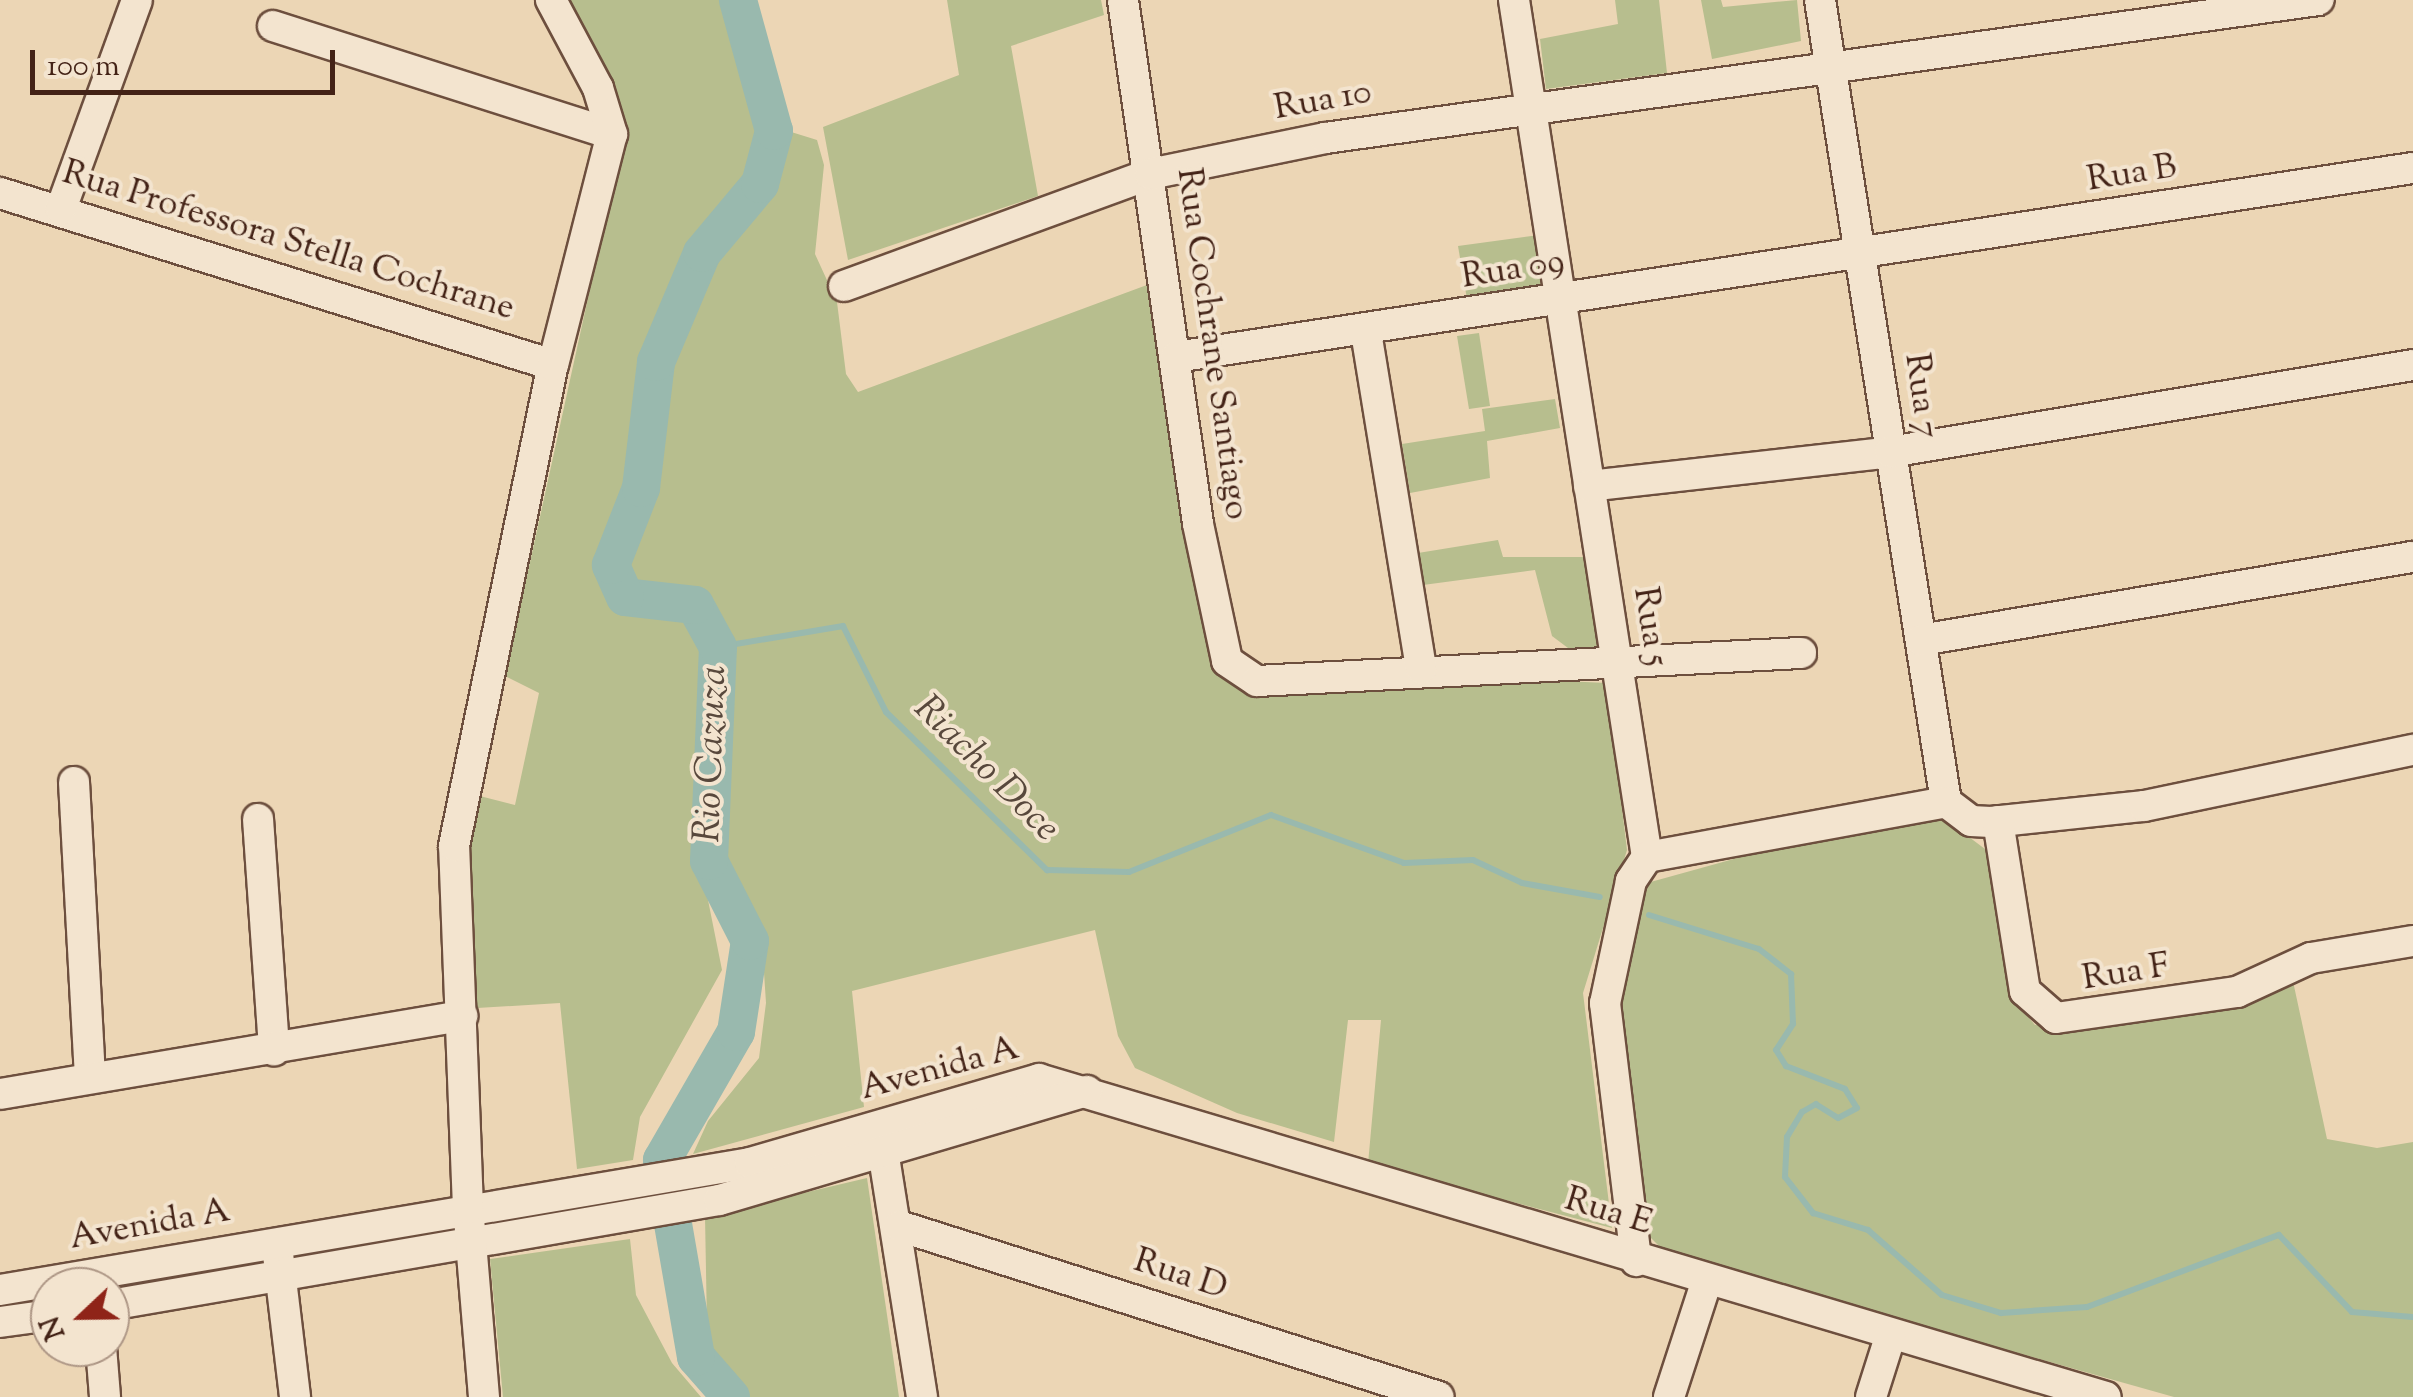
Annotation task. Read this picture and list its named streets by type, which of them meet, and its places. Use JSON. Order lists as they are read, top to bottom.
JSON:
{
  "streets": {
    "street": [
      "Rua 10",
      "Rua B",
      "Rua Professora Stella Cochrane",
      "Rua 09",
      "Rua Cochrane Santiago",
      "Rua 7",
      "Rua 5",
      "Rua F",
      "Avenida A",
      "Rua E",
      "Rua D"
    ]
  },
  "crossings": [
    ["Rua 10", "Rua Cochrane Santiago"],
    ["Rua 10", "Rua 7"],
    ["Rua 10", "Rua 5"],
    ["Rua B", "Rua 09"],
    ["Rua B", "Rua 7"],
    ["Rua 09", "Rua Cochrane Santiago"],
    ["Rua 09", "Rua 7"],
    ["Rua 09", "Rua 5"],
    ["Avenida A", "Rua E"]
  ],
  "water": ["Rio Cazuza", "Riacho Doce"],
  "scale_bar": "100 m",
  "north": "left"
}
